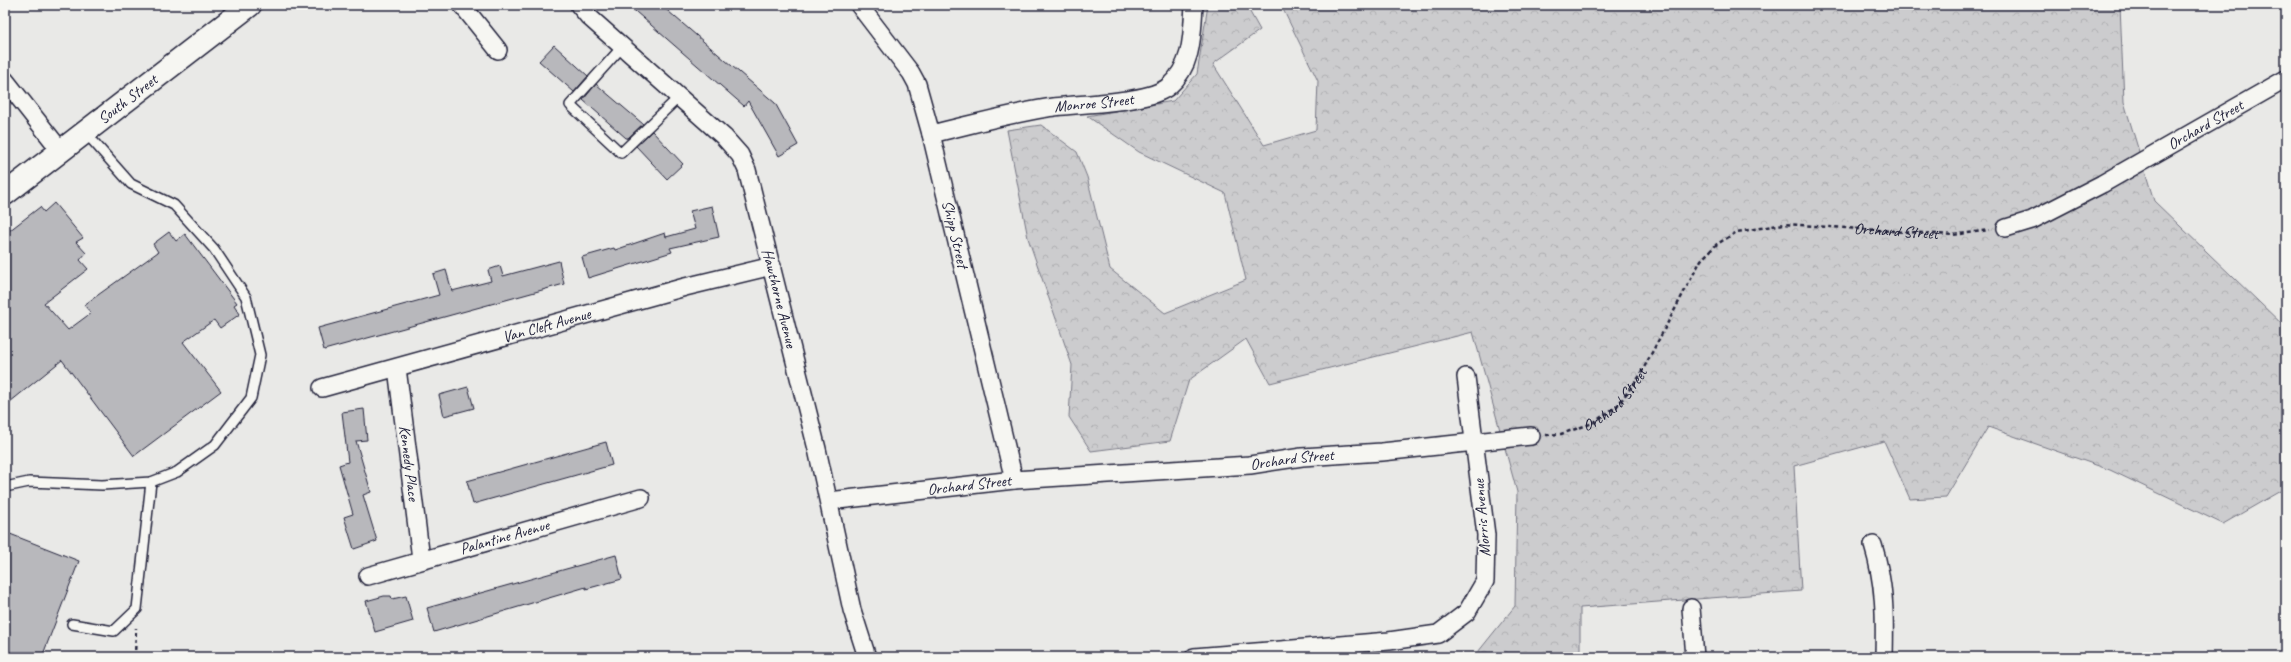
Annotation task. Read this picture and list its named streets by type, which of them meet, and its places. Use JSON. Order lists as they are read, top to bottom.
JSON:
{
  "streets": {
    "street": [
      "South Street",
      "Monroe Street",
      "Orchard Street",
      "Shipp Street",
      "Hawthorne Avenue",
      "Van Cleft Avenue",
      "Kennedy Place",
      "Morris Avenue",
      "Palantine Avenue"
    ]
  },
  "crossings": [
    ["Monroe Street", "Shipp Street"],
    ["Orchard Street", "Shipp Street"],
    ["Orchard Street", "Hawthorne Avenue"],
    ["Orchard Street", "Morris Avenue"],
    ["Hawthorne Avenue", "Van Cleft Avenue"],
    ["Van Cleft Avenue", "Kennedy Place"],
    ["Kennedy Place", "Palantine Avenue"]
  ]
}
